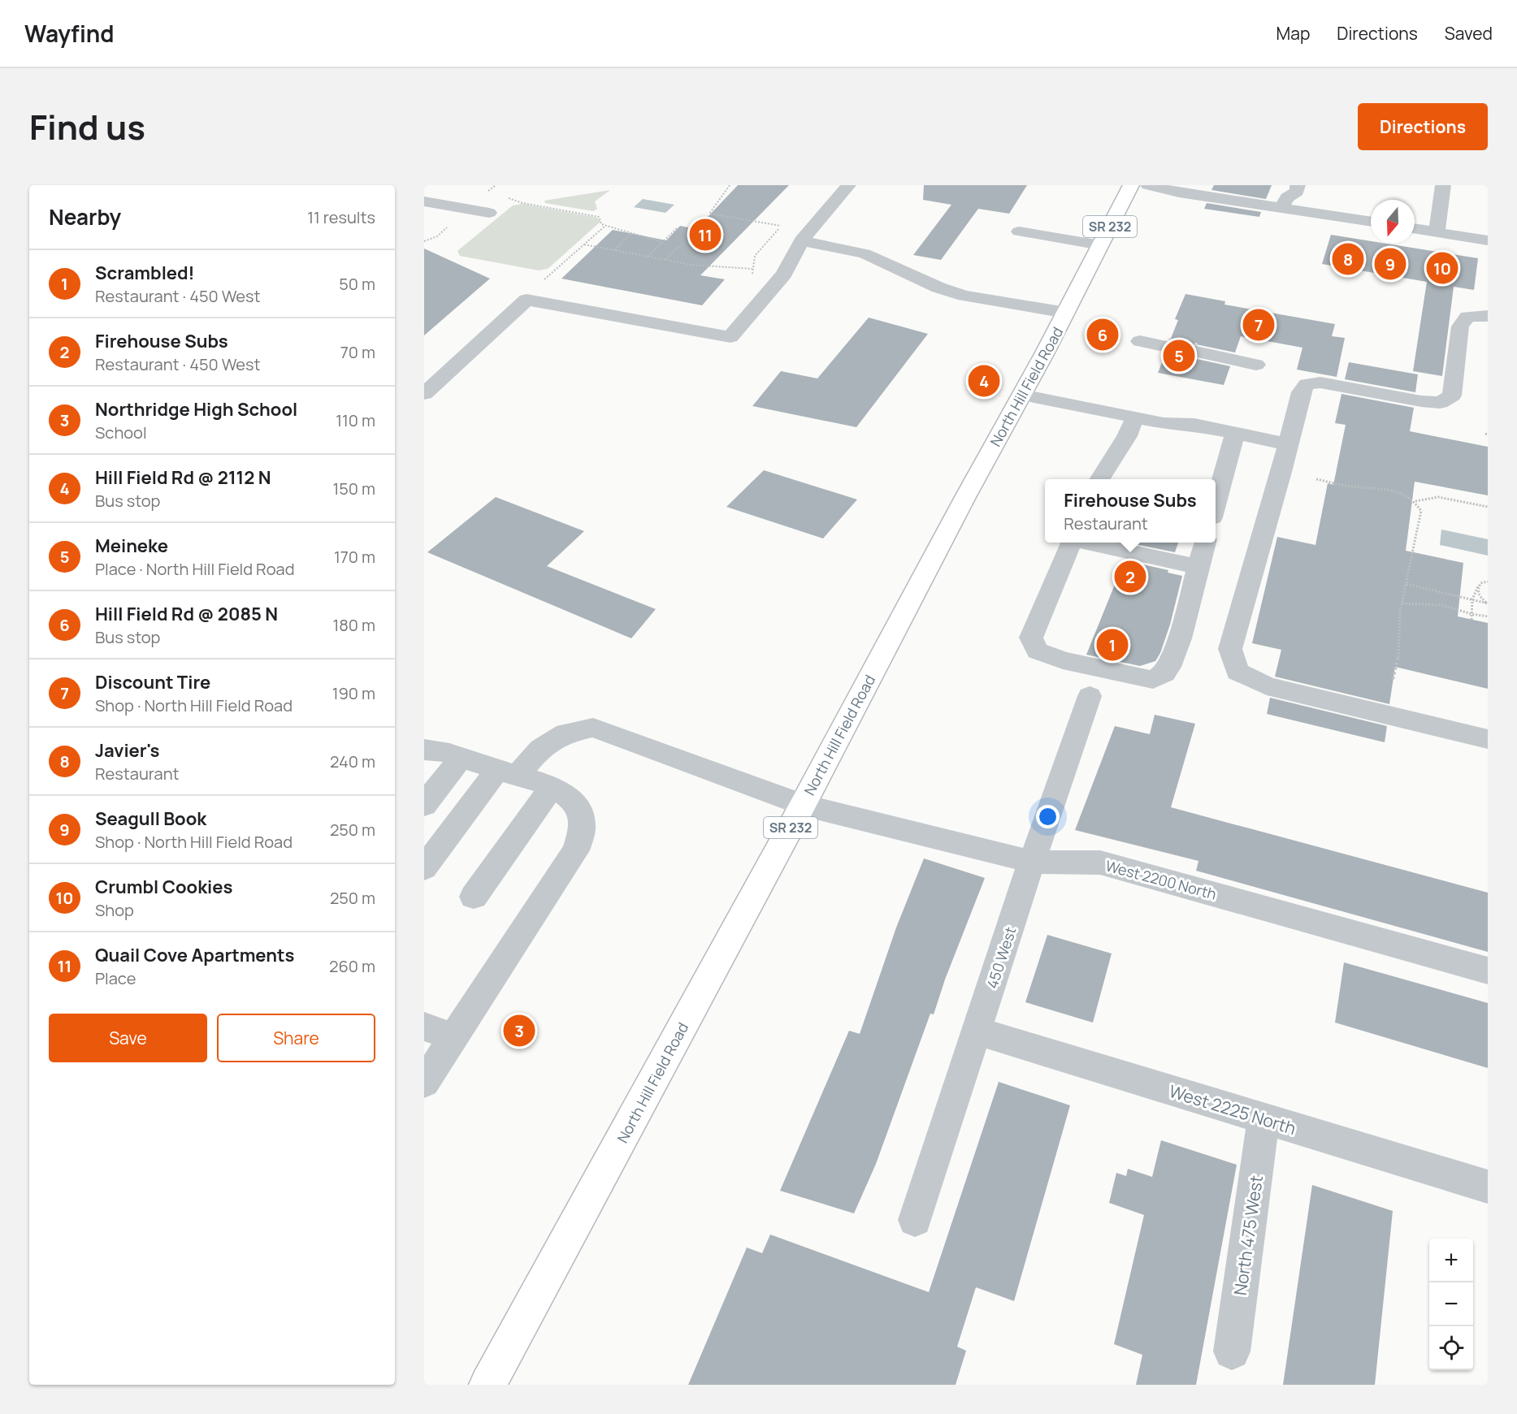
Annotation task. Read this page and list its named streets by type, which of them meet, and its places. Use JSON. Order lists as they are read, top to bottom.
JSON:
{
  "streets": {
    "main road": ["SR 232", "North Hill Field Road"],
    "street": [
      "West 2200 North",
      "450 West",
      "West 2225 North",
      "North 475 West"
    ]
  },
  "crossings": [
    ["North Hill Field Road", "West 2200 North"],
    ["West 2200 North", "450 West"],
    ["450 West", "West 2225 North"],
    ["West 2225 North", "North 475 West"]
  ],
  "north": "bottom",
  "page": {
    "header": "Wayfind",
    "nav": ["Map", "Directions", "Saved"],
    "title": "Find us",
    "buttons": [
      "Directions",
      ["Save", "Share"]
    ],
    "heading": ["Nearby", "11 results"],
    "pins": [
      "11",
      "8",
      "9",
      "10",
      "7",
      "6",
      "5",
      "4",
      "2",
      "1",
      "3"
    ],
    "list": [
      {
        "mark": "1",
        "name": "Scrambled!",
        "note": "Restaurant · 450 West",
        "value": "50 m"
      },
      {
        "mark": "2",
        "name": "Firehouse Subs",
        "note": "Restaurant · 450 West",
        "value": "70 m"
      },
      {
        "mark": "3",
        "name": "Northridge High School",
        "note": "School",
        "value": "110 m"
      },
      {
        "mark": "4",
        "name": "Hill Field Rd @ 2112 N",
        "note": "Bus stop",
        "value": "150 m"
      },
      {
        "mark": "5",
        "name": "Meineke",
        "note": "Place · North Hill Field Road",
        "value": "170 m"
      },
      {
        "mark": "6",
        "name": "Hill Field Rd @ 2085 N",
        "note": "Bus stop",
        "value": "180 m"
      },
      {
        "mark": "7",
        "name": "Discount Tire",
        "note": "Shop · North Hill Field Road",
        "value": "190 m"
      },
      {
        "mark": "8",
        "name": "Javier's",
        "note": "Restaurant",
        "value": "240 m"
      },
      {
        "mark": "9",
        "name": "Seagull Book",
        "note": "Shop · North Hill Field Road",
        "value": "250 m"
      },
      {
        "mark": "10",
        "name": "Crumbl Cookies",
        "note": "Shop",
        "value": "250 m"
      },
      {
        "mark": "11",
        "name": "Quail Cove Apartments",
        "note": "Place",
        "value": "260 m"
      }
    ],
    "popup": ["Firehouse Subs", "Restaurant"],
    "map_buttons": ["+", "−"]
  }
}
